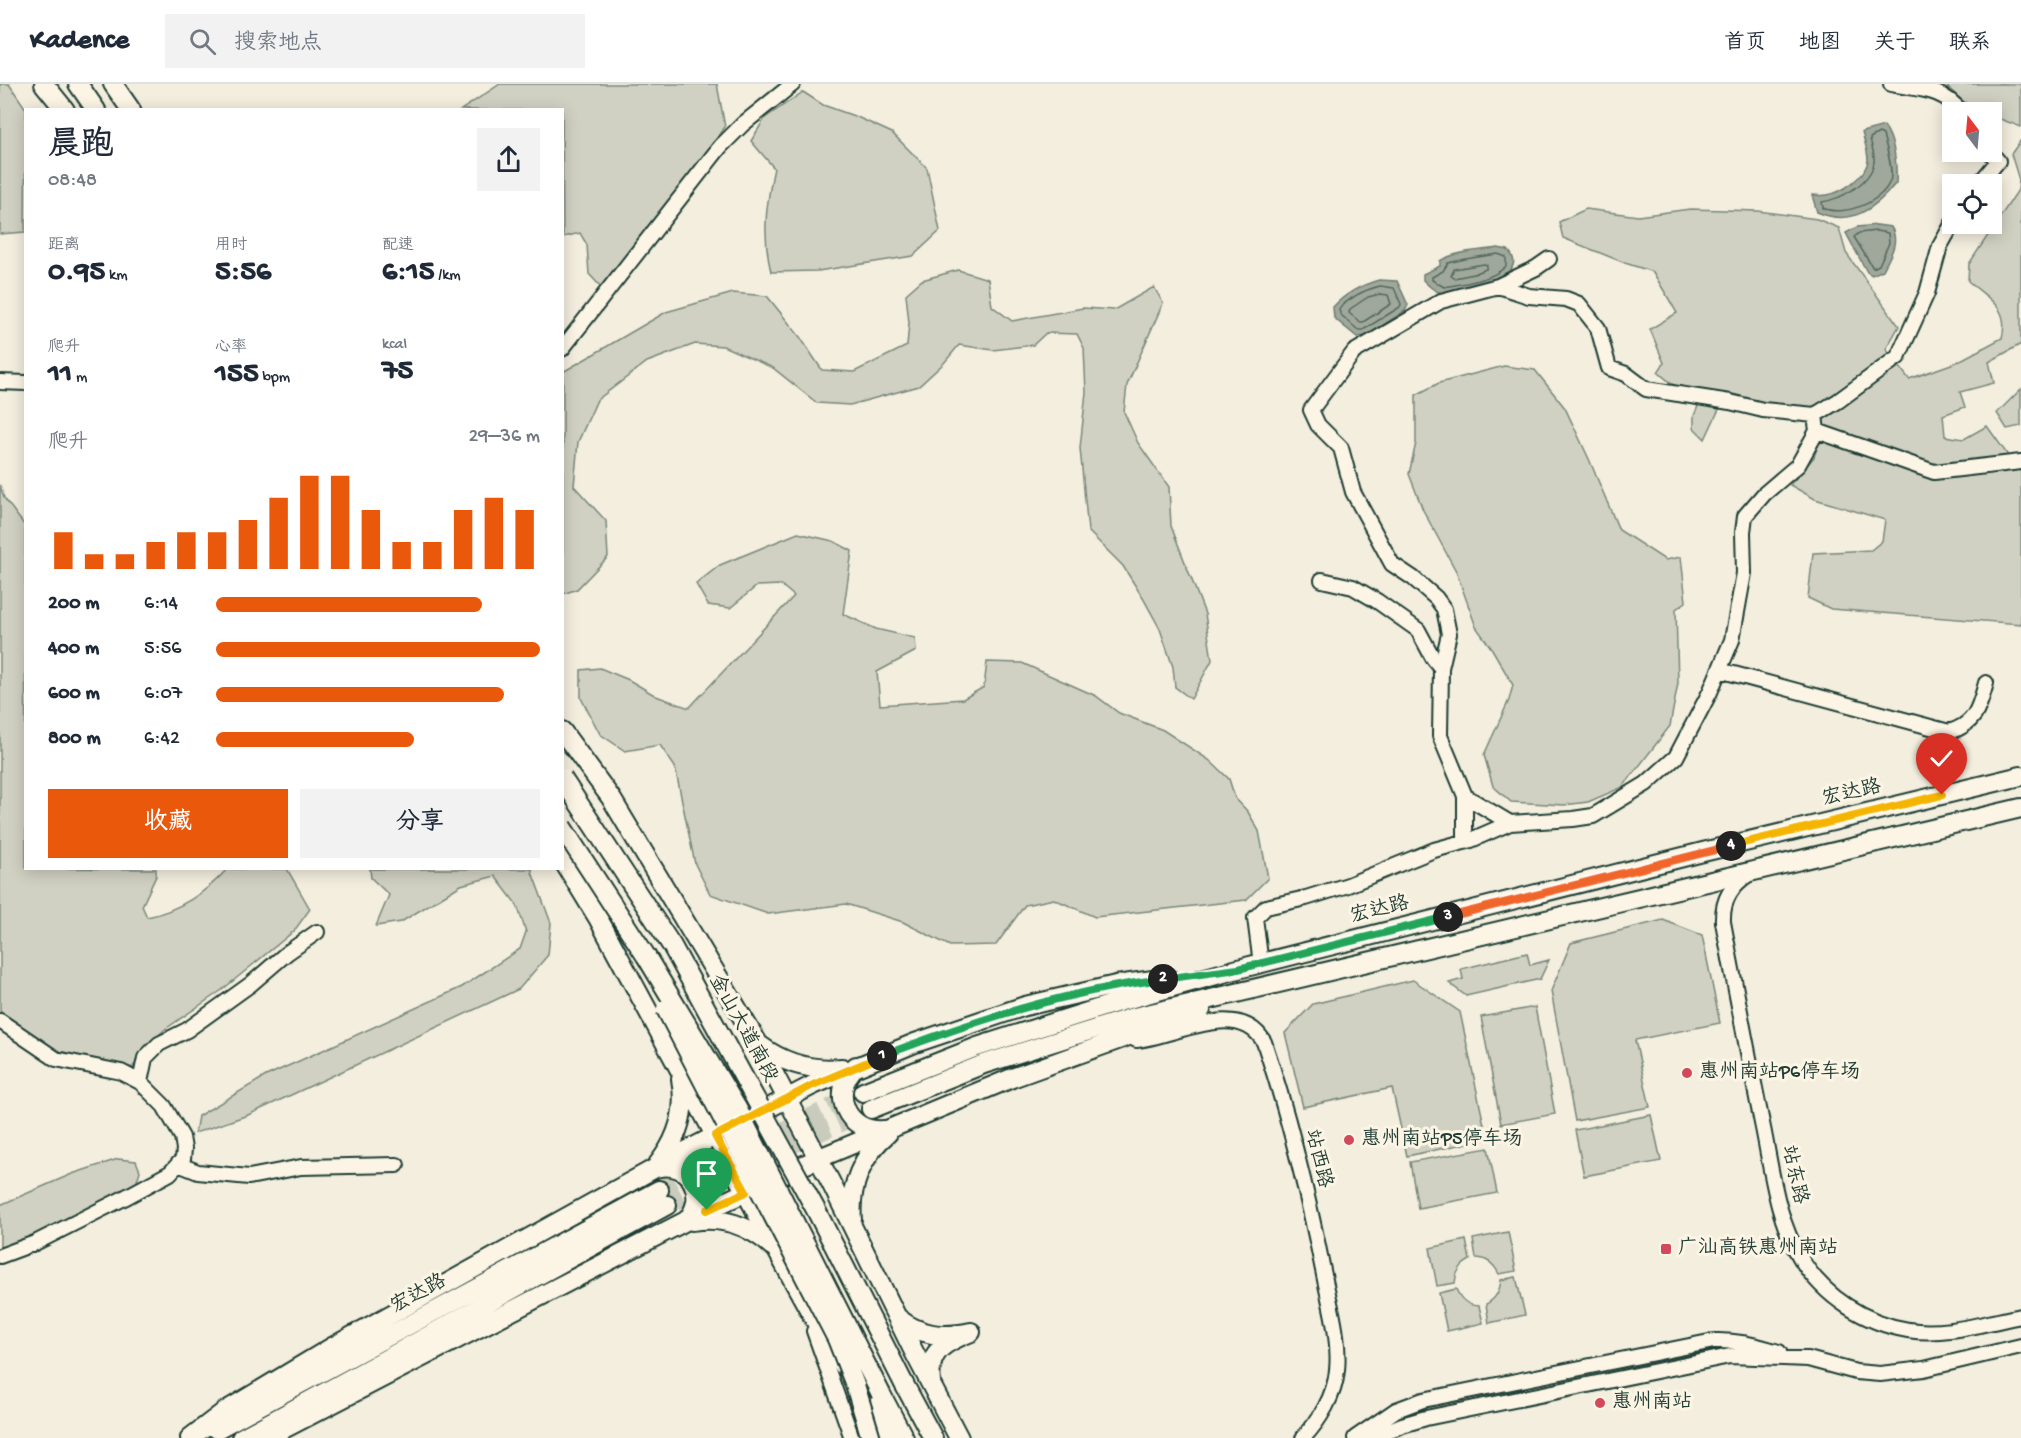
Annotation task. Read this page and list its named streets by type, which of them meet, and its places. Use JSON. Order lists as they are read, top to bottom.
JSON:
{
  "streets": {
    "main road": ["宏达路", "金山大道南段"],
    "street": ["站西路", "站东路"]
  },
  "crossings": [
    ["宏达路", "站东路"]
  ],
  "places": {
    "other": ["惠州南站P6停车场", "惠州南站P5停车场", "惠州南站"],
    "transit": ["广汕高铁惠州南站"]
  },
  "north": "top",
  "page": {
    "header": "Kadence",
    "search": "搜索地点",
    "nav": [
      "首页",
      "地图",
      "关于",
      "联系"
    ],
    "heading": ["晨跑", "08:48"],
    "stats": [
      ["距离", "0.95 km"],
      ["用时", "5:56"],
      ["配速", "6:15 /km"],
      ["爬升", "11 m"],
      ["心率", "155 bpm"],
      ["kcal", "75"]
    ],
    "chart": ["爬升", "29–36 m"],
    "list": [
      {
        "name": "200 m",
        "note": "6:14"
      },
      {
        "name": "400 m",
        "note": "5:56"
      },
      {
        "name": "600 m",
        "note": "6:07"
      },
      {
        "name": "800 m",
        "note": "6:42"
      }
    ],
    "buttons": ["收藏", "分享"],
    "pins": [
      "4",
      "3",
      "2",
      "1"
    ]
  }
}
